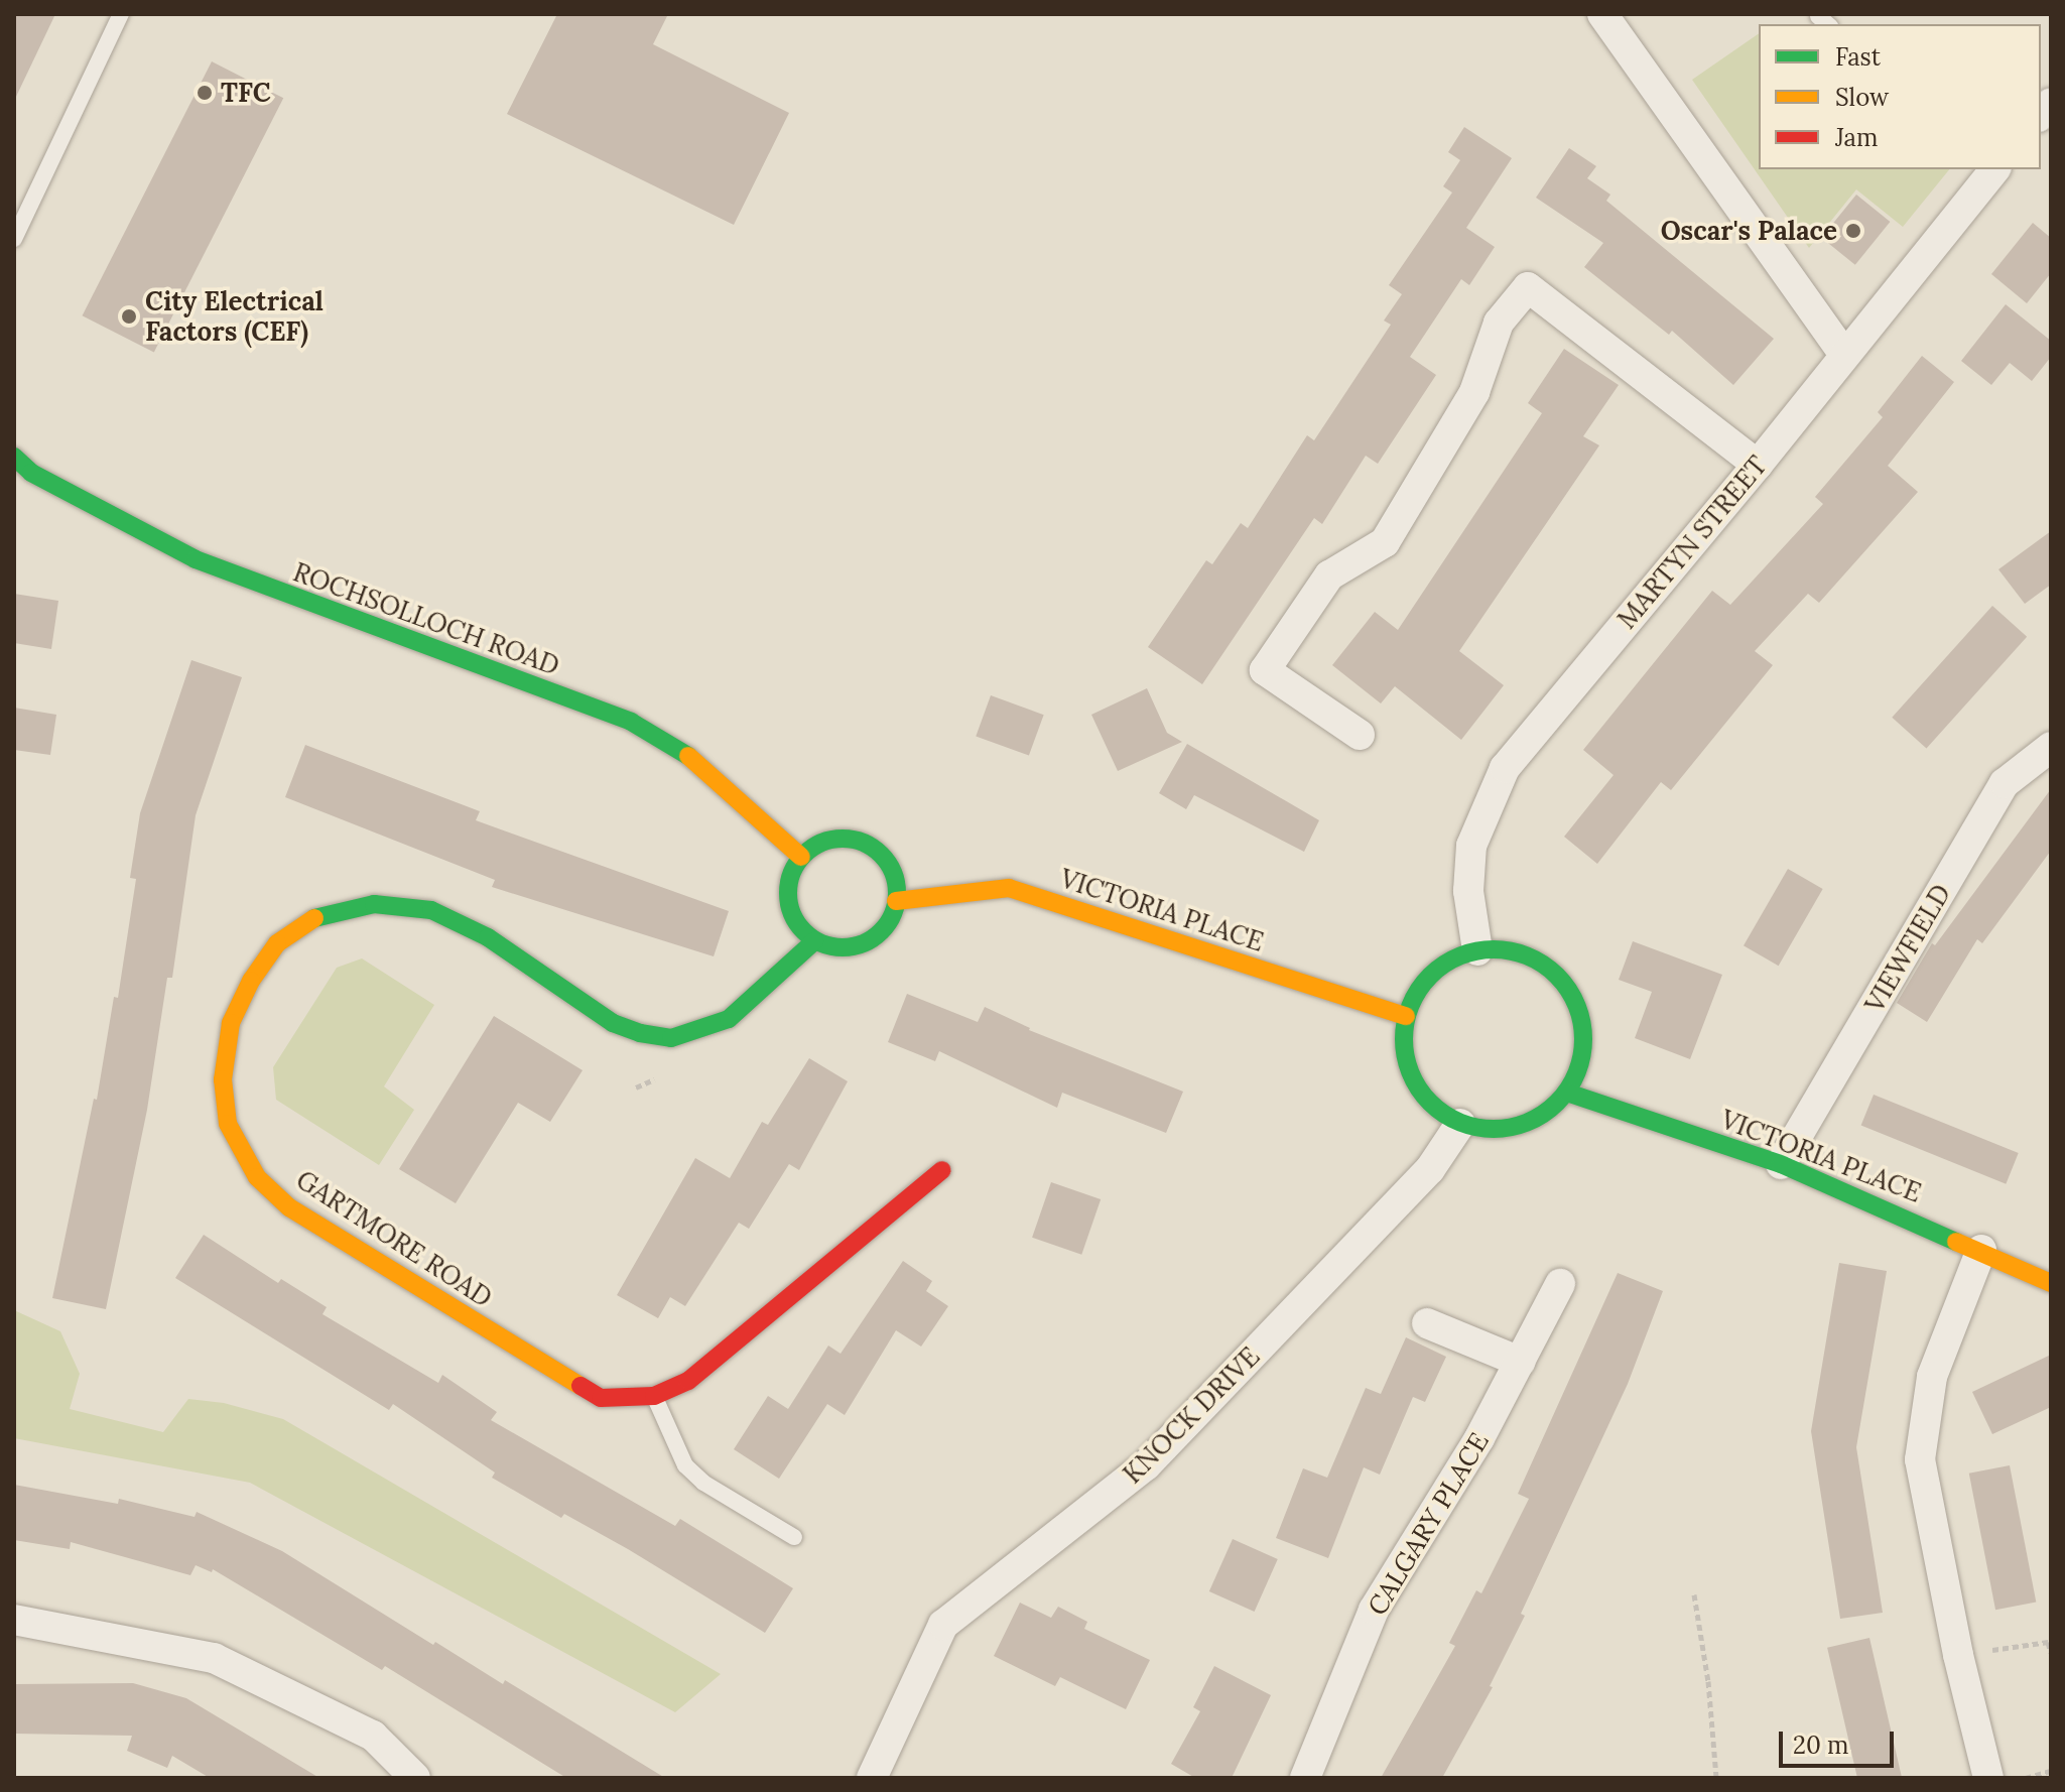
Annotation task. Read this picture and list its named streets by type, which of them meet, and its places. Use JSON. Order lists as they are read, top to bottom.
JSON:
{
  "streets": {
    "street": [
      "MARTYN STREET",
      "ROCHSOLLOCH ROAD",
      "VICTORIA PLACE",
      "VIEWFIELD",
      "GARTMORE ROAD",
      "KNOCK DRIVE",
      "CALGARY PLACE"
    ]
  },
  "crossings": [
    ["MARTYN STREET", "VICTORIA PLACE"],
    ["MARTYN STREET", "KNOCK DRIVE"],
    ["ROCHSOLLOCH ROAD", "VICTORIA PLACE"],
    ["ROCHSOLLOCH ROAD", "GARTMORE ROAD"],
    ["VICTORIA PLACE", "VIEWFIELD"],
    ["VICTORIA PLACE", "GARTMORE ROAD"],
    ["VICTORIA PLACE", "KNOCK DRIVE"]
  ],
  "places": ["TFC", "Oscar's Palace", "City Electrical Factors (CEF)"],
  "legend": ["Fast", "Slow", "Jam"],
  "scale_bar": "20 m"
}
